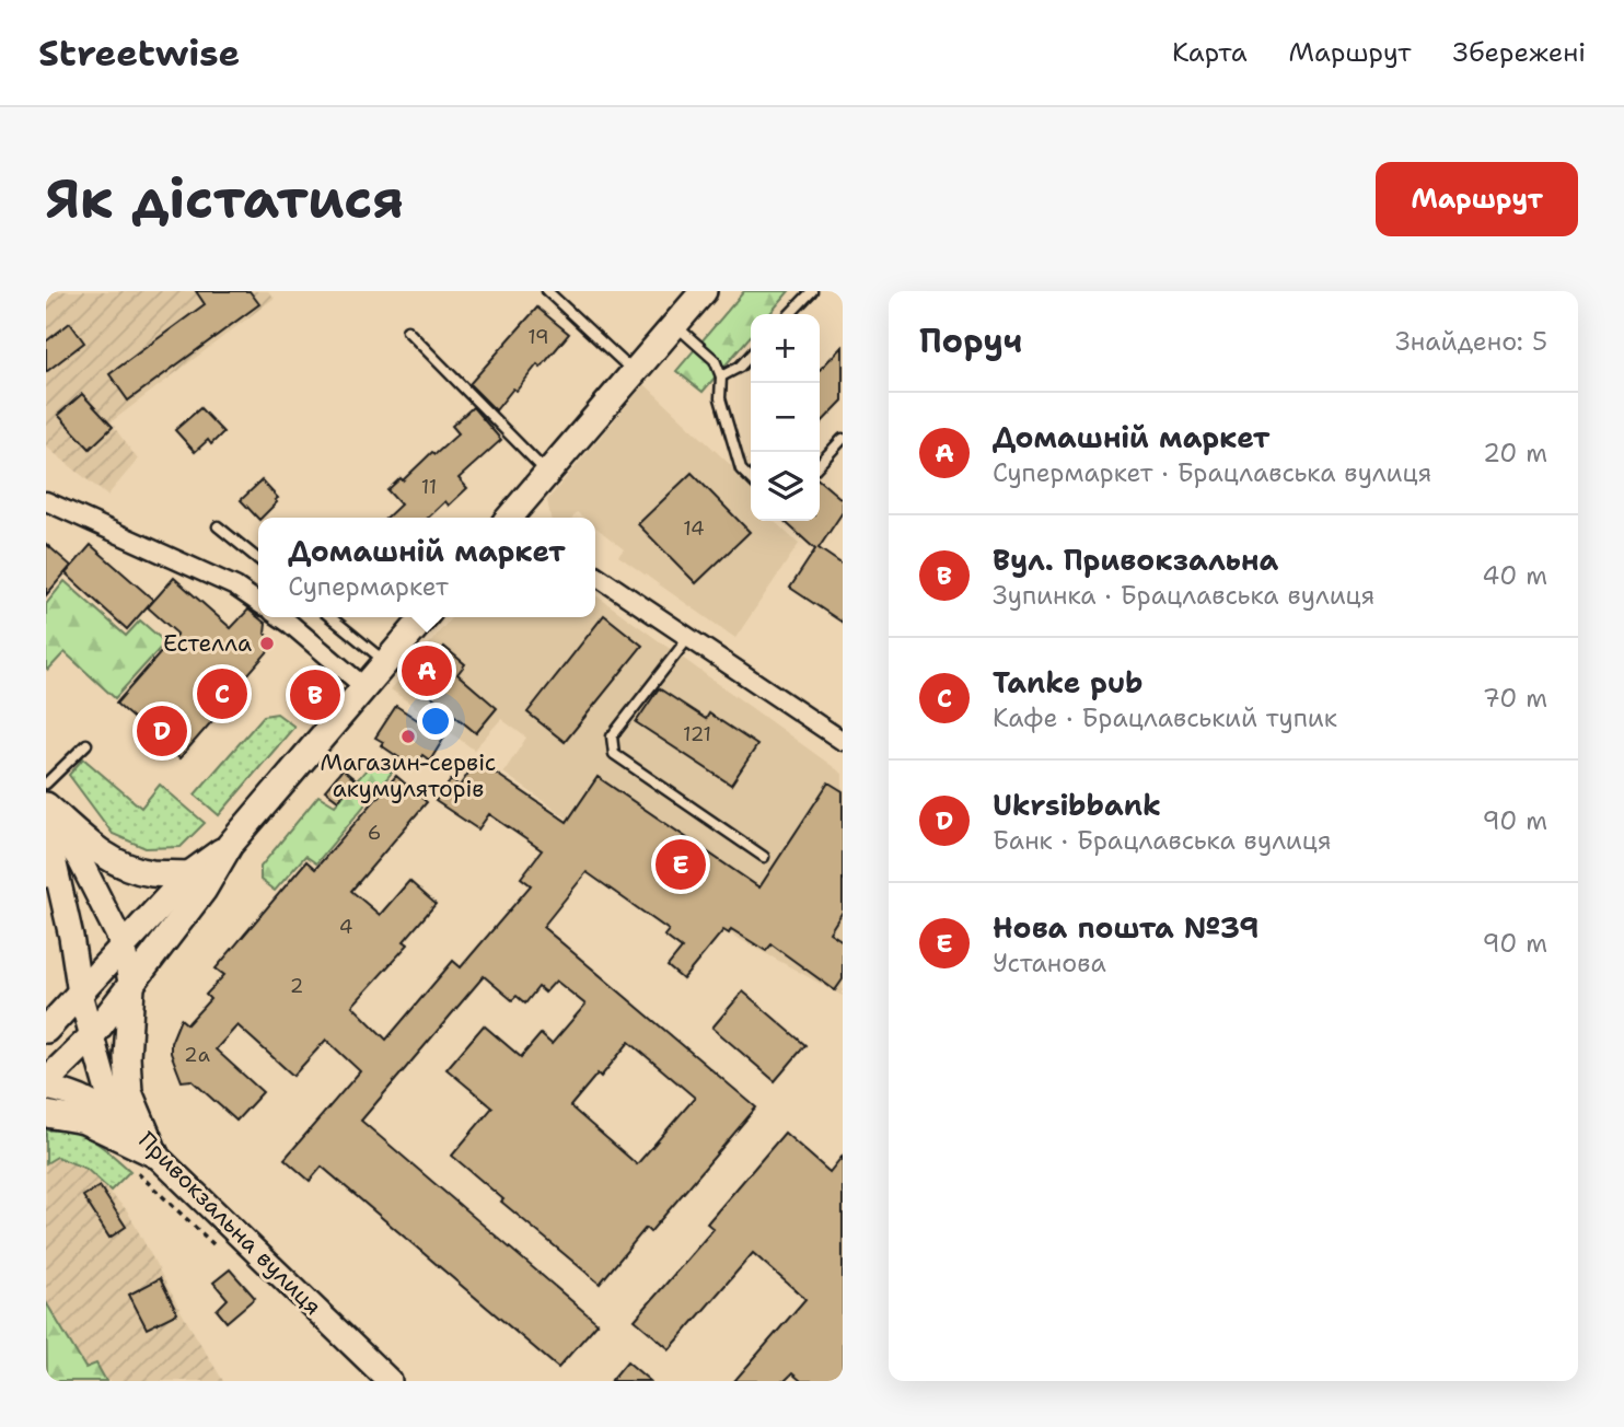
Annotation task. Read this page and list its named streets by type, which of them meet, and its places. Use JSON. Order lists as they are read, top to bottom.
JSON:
{
  "streets": {
    "main road": ["Привокзальна вулиця"]
  },
  "places": ["Естелла", "Магазин-сервіс акумуляторів"],
  "house_numbers": [
    "19",
    "11",
    "14",
    "121",
    "6",
    "4",
    "2",
    "2а"
  ],
  "page": {
    "header": "Streetwise",
    "nav": ["Карта", "Маршрут", "Збережені"],
    "buttons": "Маршрут",
    "title": "Як дістатися",
    "heading": ["Поруч", "Знайдено: 5"],
    "map_buttons": ["+", "−"],
    "list": [
      {
        "mark": "A",
        "name": "Домашній маркет",
        "note": "Супермаркет · Брацлавська вулиця",
        "value": "20 m"
      },
      {
        "mark": "B",
        "name": "Вул. Привокзальна",
        "note": "Зупинка · Брацлавська вулиця",
        "value": "40 m"
      },
      {
        "mark": "C",
        "name": "Tanke pub",
        "note": "Кафе · Брацлавський тупик",
        "value": "70 m"
      },
      {
        "mark": "D",
        "name": "Ukrsibbank",
        "note": "Банк · Брацлавська вулиця",
        "value": "90 m"
      },
      {
        "mark": "E",
        "name": "Нова пошта №39",
        "note": "Установа",
        "value": "90 m"
      }
    ],
    "popup": ["Домашній маркет", "Супермаркет"],
    "pins": [
      "A",
      "C",
      "B",
      "D",
      "E"
    ]
  }
}
